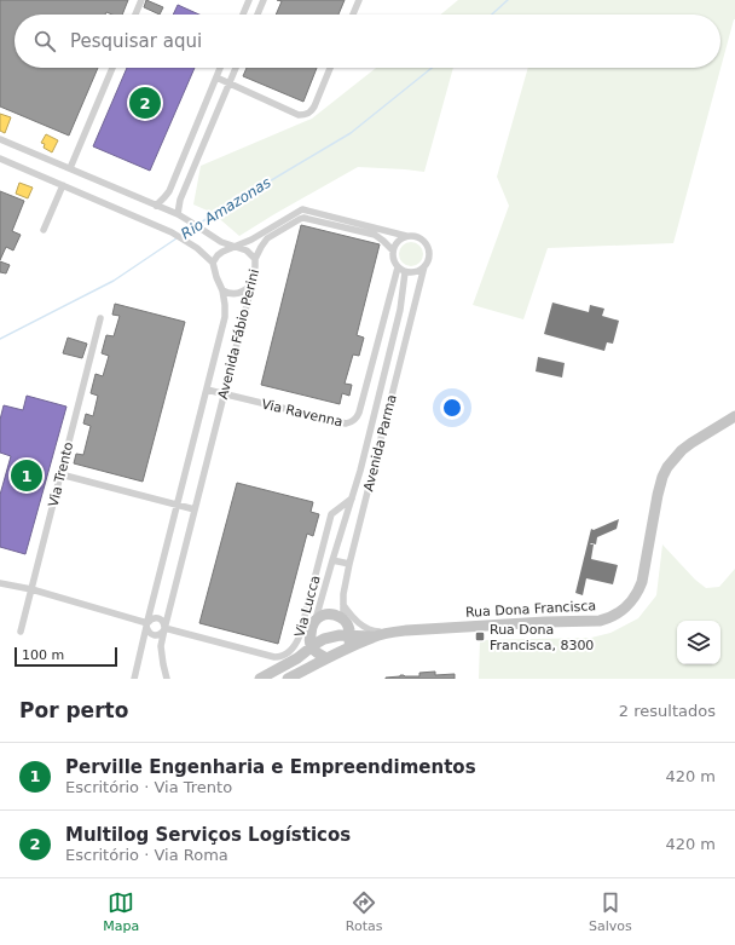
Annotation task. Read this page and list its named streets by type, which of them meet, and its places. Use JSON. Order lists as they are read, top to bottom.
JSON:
{
  "streets": {
    "main road": ["Rua Dona Francisca"],
    "street": [
      "Avenida Fábio Perini",
      "Via Ravenna",
      "Avenida Parma",
      "Via Trento",
      "Via Lucca"
    ]
  },
  "crossings": [
    ["Avenida Fábio Perini", "Via Ravenna"],
    ["Avenida Fábio Perini", "Via Lucca"],
    ["Via Ravenna", "Avenida Parma"],
    ["Avenida Parma", "Via Lucca"]
  ],
  "water": ["Rio Amazonas"],
  "places": {
    "transit": ["Rua Dona Francisca, 8300"]
  },
  "scale_bar": "100 m",
  "page": {
    "search": "Pesquisar aqui",
    "pins": ["2", "1"],
    "scale": "100 m",
    "heading": ["Por perto", "2 resultados"],
    "list": [
      {
        "mark": "1",
        "name": "Perville Engenharia e Empreendimentos",
        "note": "Escritório · Via Trento",
        "value": "420 m"
      },
      {
        "mark": "2",
        "name": "Multilog Serviços Logísticos",
        "note": "Escritório · Via Roma",
        "value": "420 m"
      }
    ],
    "nav": ["Mapa", "Rotas", "Salvos"]
  }
}
